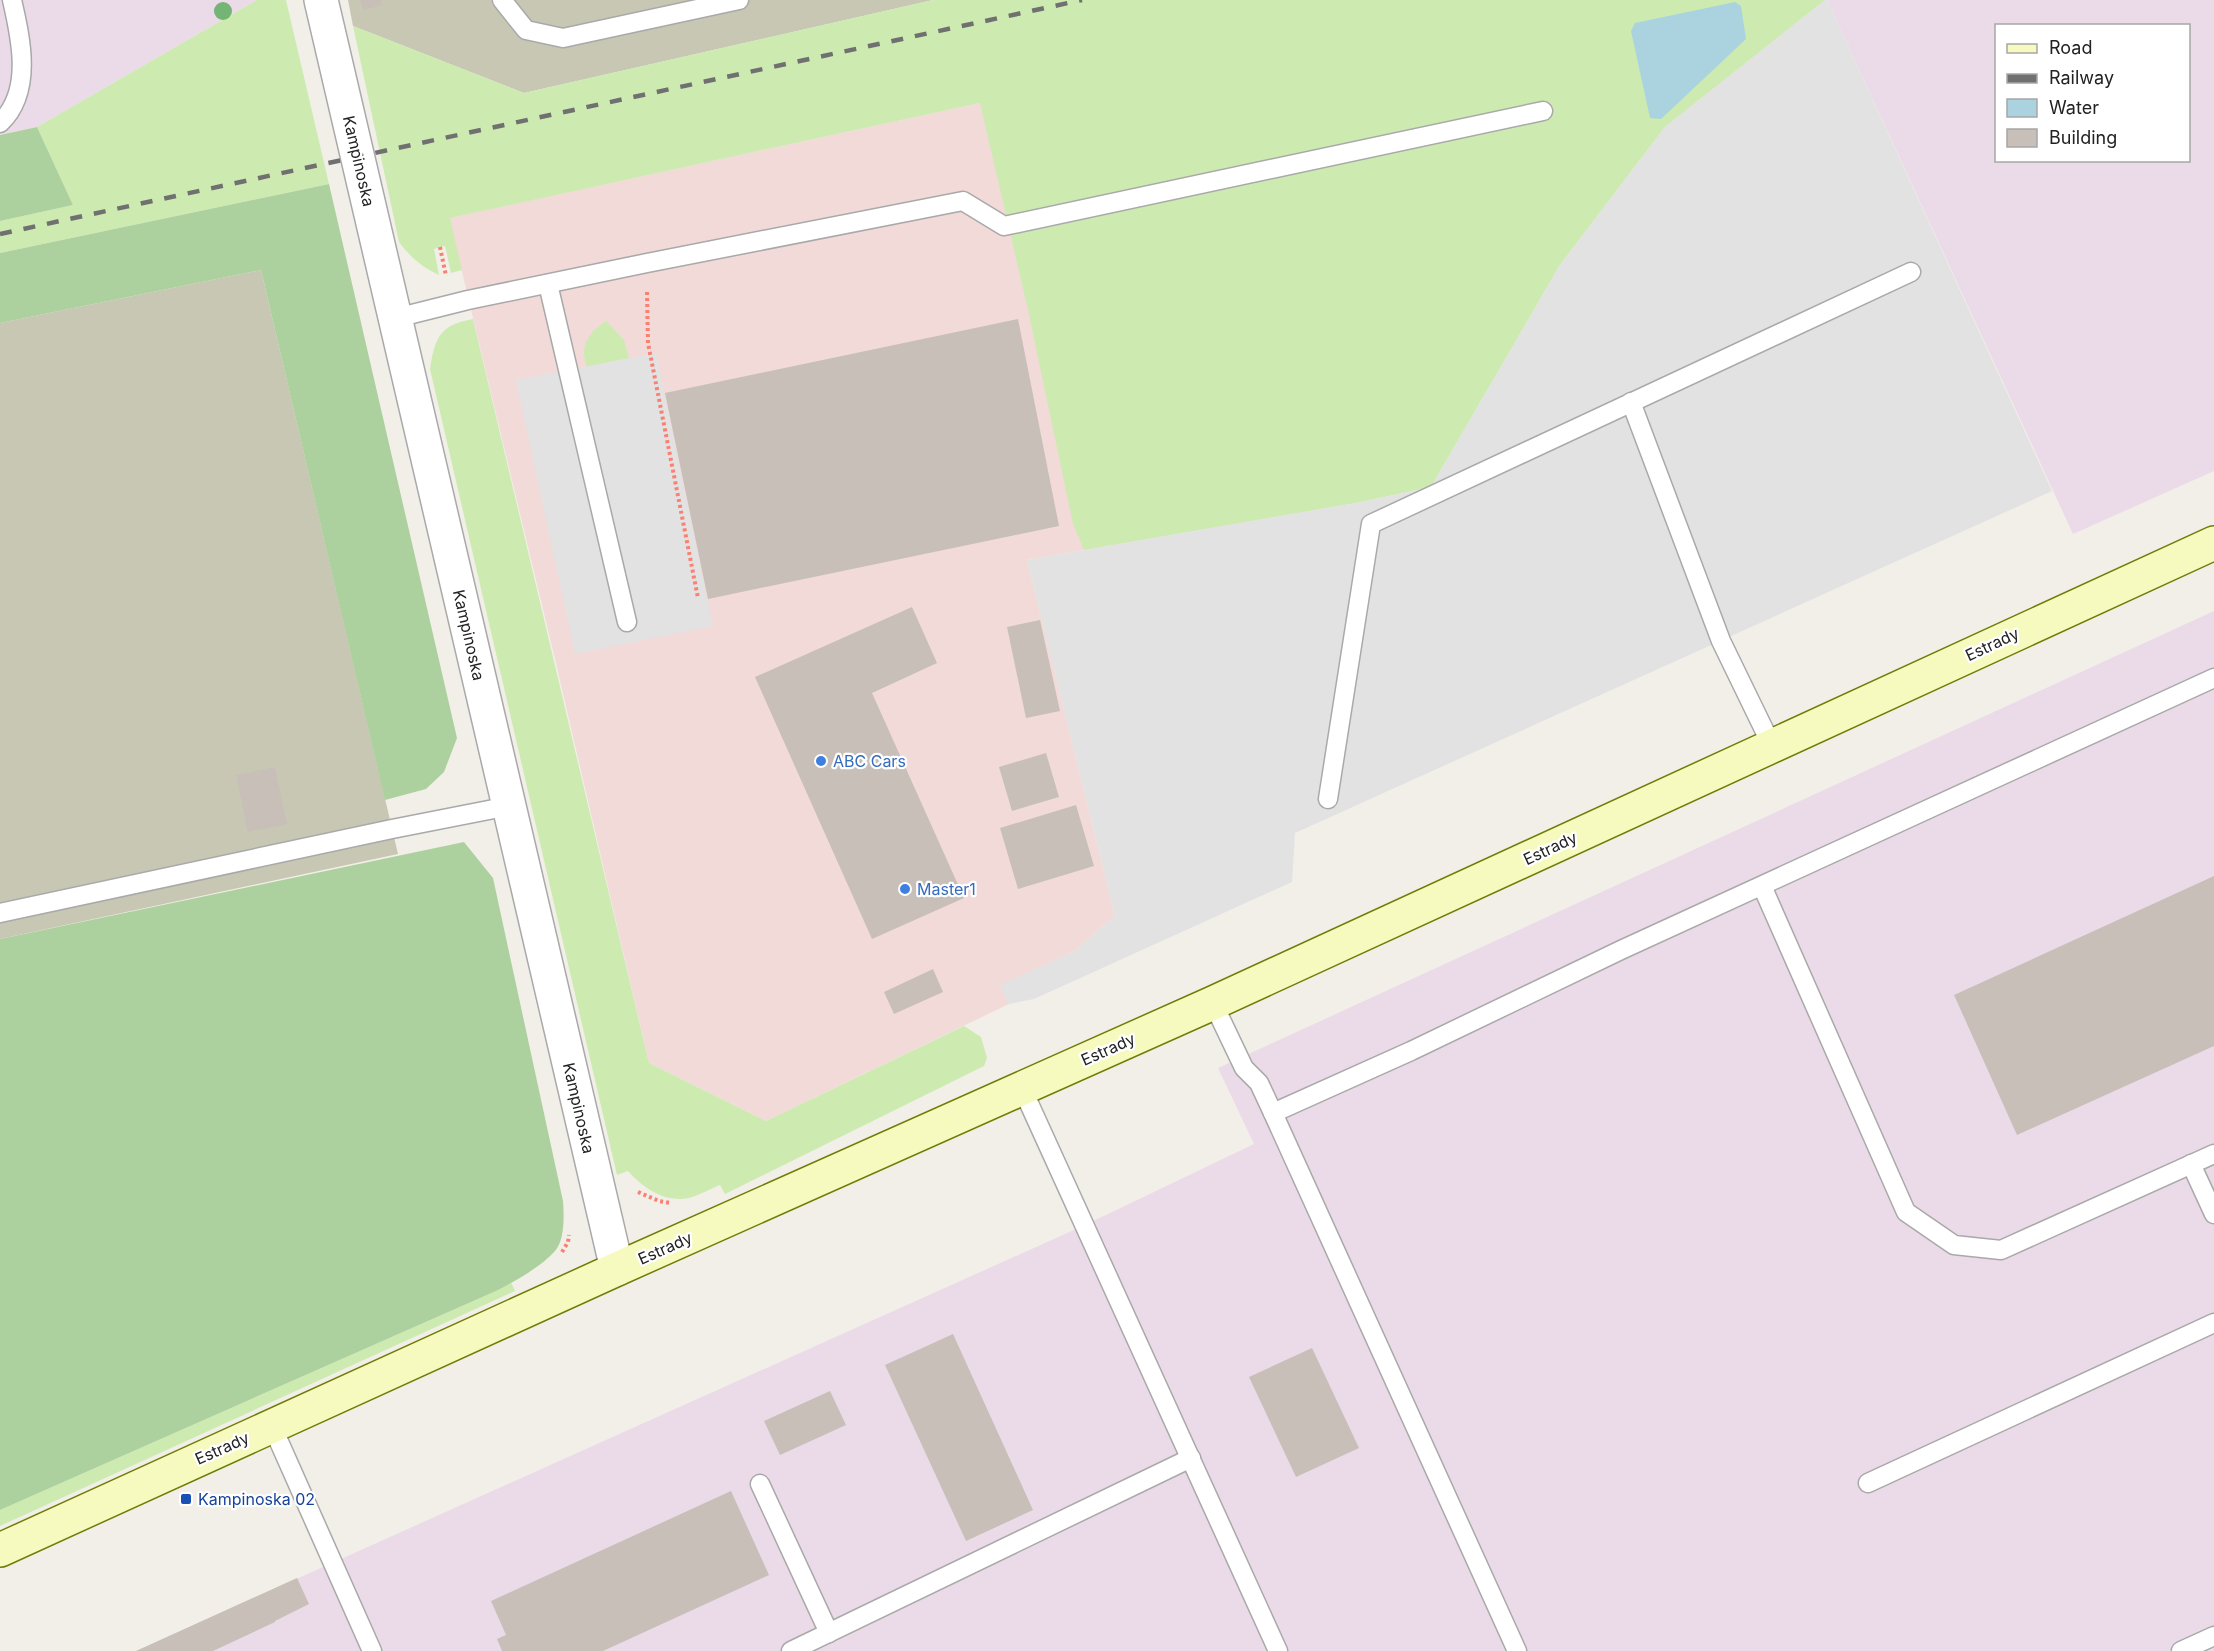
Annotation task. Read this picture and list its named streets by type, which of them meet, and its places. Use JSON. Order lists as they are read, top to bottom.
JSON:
{
  "streets": {
    "main road": ["Estrady"],
    "street": ["Kampinoska"]
  },
  "crossings": [
    ["Kampinoska", "Estrady"]
  ],
  "places": {
    "other": ["ABC Cars", "Master1"],
    "transit": ["Kampinoska 02"]
  },
  "legend": [
    "Road",
    "Railway",
    "Water",
    "Building"
  ]
}
